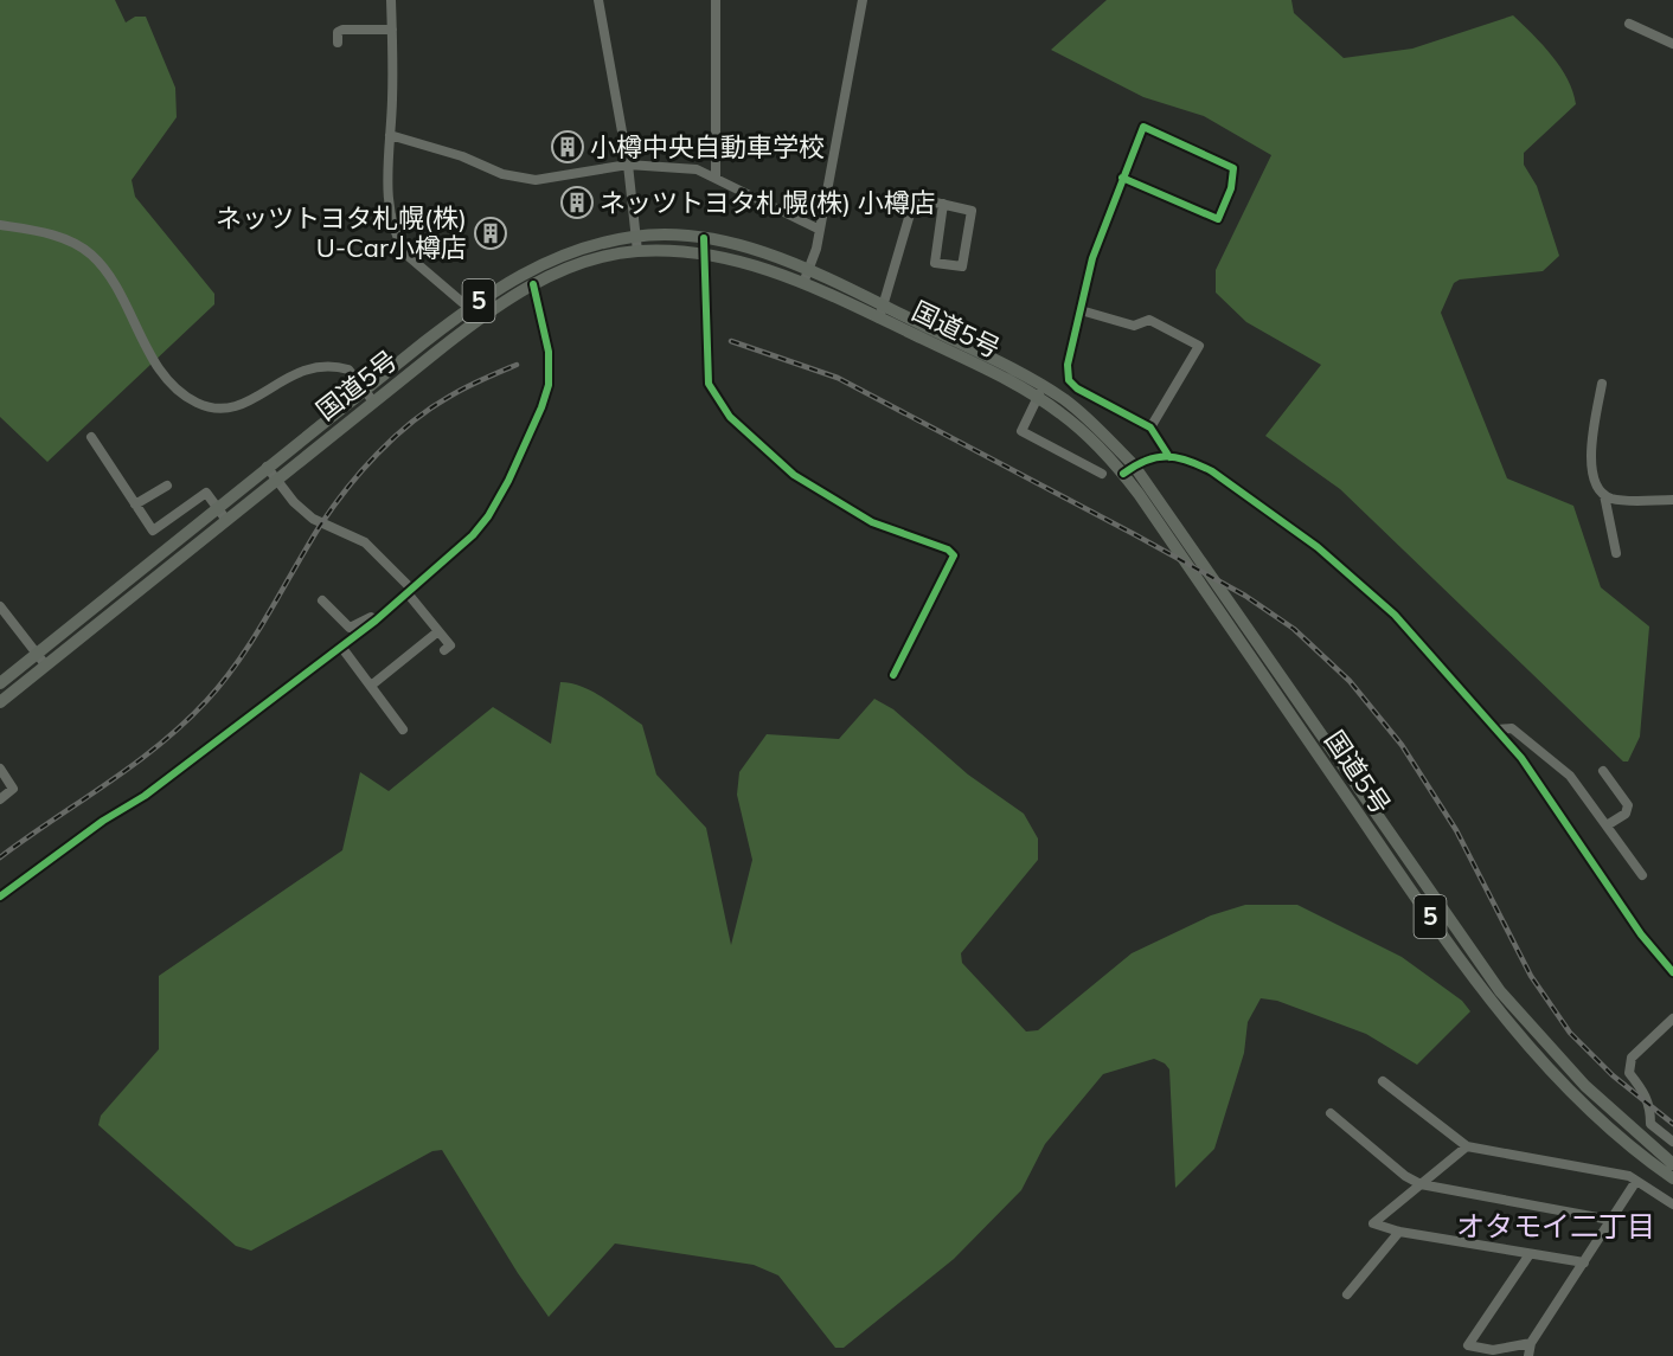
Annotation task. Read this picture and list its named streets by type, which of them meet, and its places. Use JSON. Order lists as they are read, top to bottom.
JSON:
{
  "streets": {
    "highway": ["5", "国道5号"]
  },
  "districts": ["オタモイ二丁目"],
  "places": {
    "building": ["小樽中央自動車学校", "ネッツトヨタ札幌(株) 小樽店", "ネッツトヨタ札幌(株) U-Car小樽店"]
  }
}
